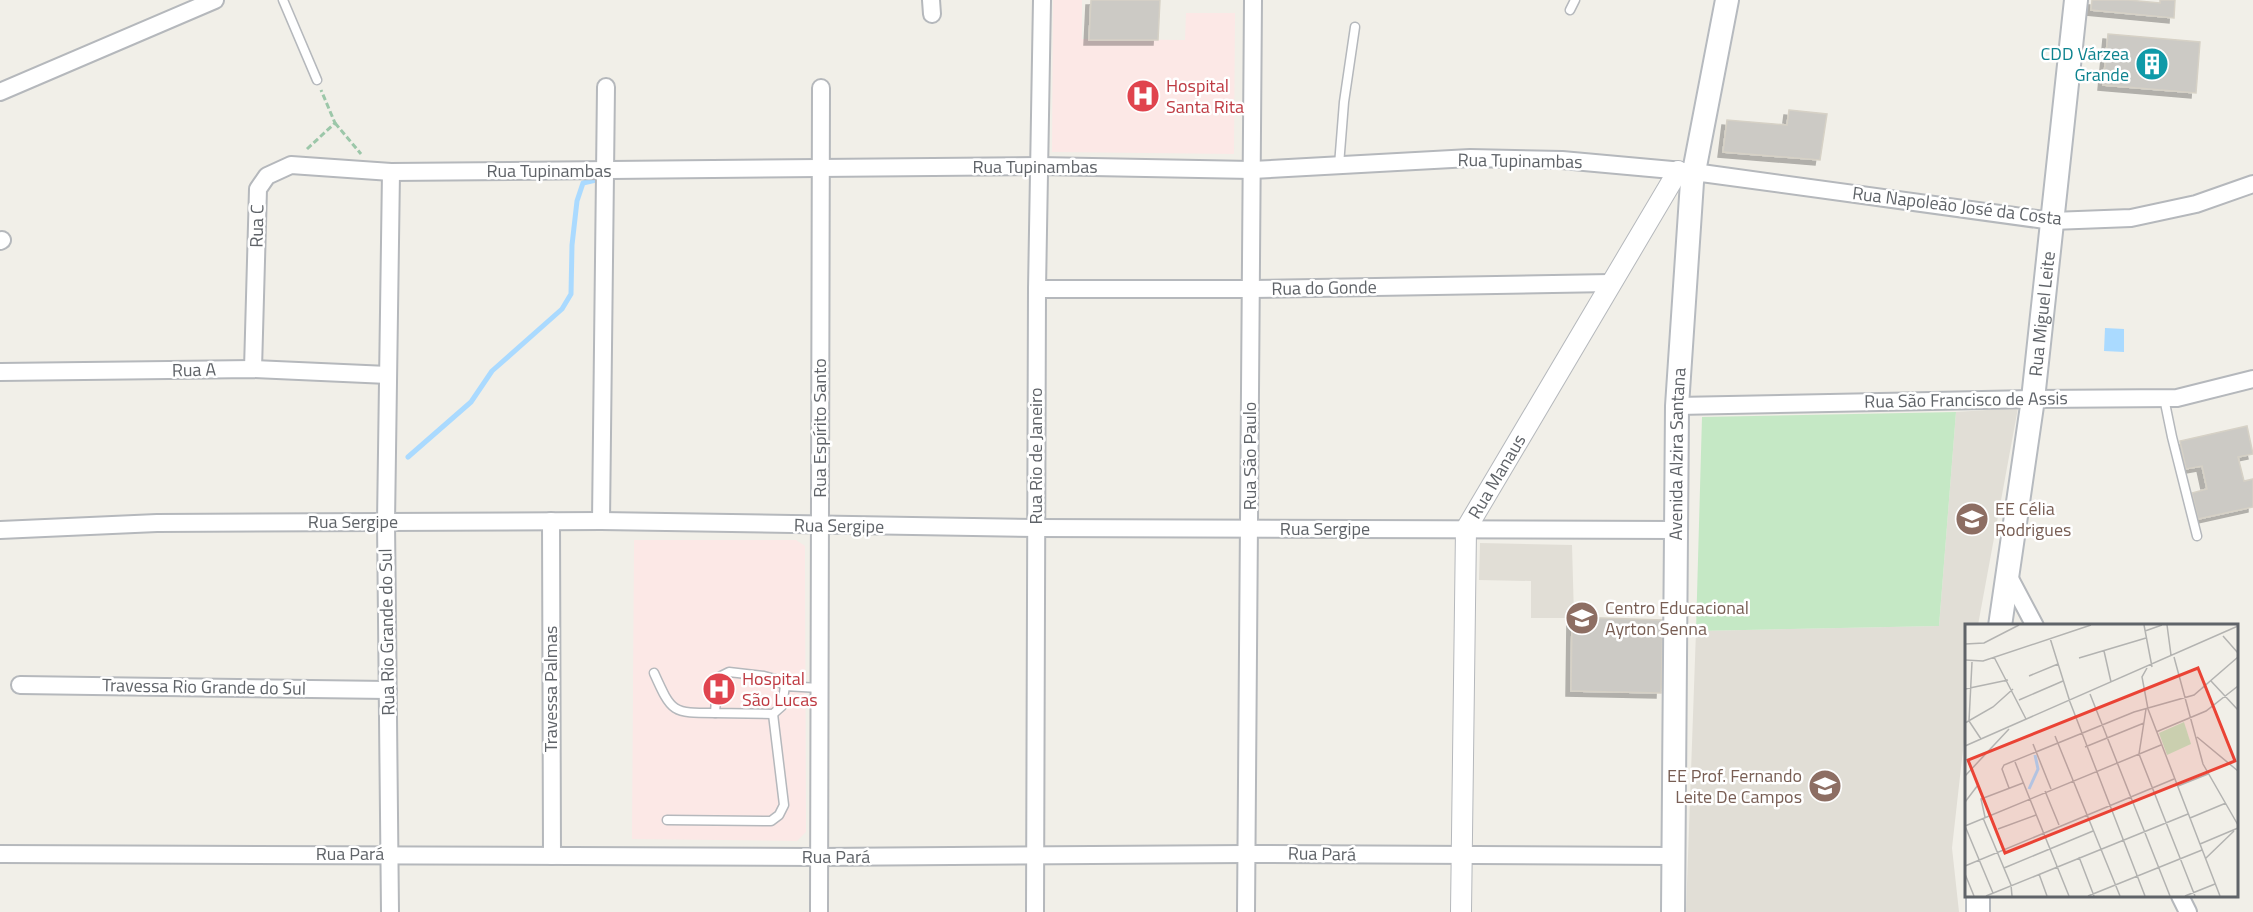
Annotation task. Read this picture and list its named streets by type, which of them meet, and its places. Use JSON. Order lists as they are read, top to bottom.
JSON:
{
  "streets": {
    "main road": ["Rua Miguel Leite", "Avenida Alzira Santana"],
    "street": [
      "Rua Tupinambas",
      "Rua Napoleão José da Costa",
      "Rua C",
      "Rua do Gonde",
      "Rua A",
      "Rua São Francisco de Assis",
      "Rua Espírito Santo",
      "Rua Rio de Janeiro",
      "Rua São Paulo",
      "Rua Manaus",
      "Rua Sergipe",
      "Rua Rio Grande do Sul",
      "Travessa Rio Grande do Sul",
      "Travessa Palmas",
      "Rua Pará"
    ]
  },
  "crossings": [
    ["Rua Tupinambas", "Rua Napoleão José da Costa"],
    ["Rua Tupinambas", "Rua Espírito Santo"],
    ["Rua Tupinambas", "Avenida Alzira Santana"],
    ["Rua Tupinambas", "Rua Rio de Janeiro"],
    ["Rua Tupinambas", "Rua São Paulo"],
    ["Rua Tupinambas", "Rua Manaus"],
    ["Rua Tupinambas", "Rua Rio Grande do Sul"],
    ["Rua Napoleão José da Costa", "Rua Miguel Leite"],
    ["Rua Napoleão José da Costa", "Avenida Alzira Santana"],
    ["Rua Napoleão José da Costa", "Rua Manaus"],
    ["Rua C", "Rua A"],
    ["Rua do Gonde", "Rua Rio de Janeiro"],
    ["Rua do Gonde", "Rua São Paulo"],
    ["Rua do Gonde", "Rua Manaus"],
    ["Rua Miguel Leite", "Rua São Francisco de Assis"],
    ["Rua A", "Rua Rio Grande do Sul"],
    ["Rua São Francisco de Assis", "Avenida Alzira Santana"],
    ["Rua Espírito Santo", "Rua Sergipe"],
    ["Rua Espírito Santo", "Rua Pará"],
    ["Avenida Alzira Santana", "Rua Manaus"],
    ["Avenida Alzira Santana", "Rua Sergipe"],
    ["Avenida Alzira Santana", "Rua Pará"],
    ["Rua Rio de Janeiro", "Rua Sergipe"],
    ["Rua Rio de Janeiro", "Rua Pará"],
    ["Rua São Paulo", "Rua Sergipe"],
    ["Rua São Paulo", "Rua Pará"],
    ["Rua Manaus", "Rua Sergipe"],
    ["Rua Manaus", "Rua Pará"],
    ["Rua Sergipe", "Rua Rio Grande do Sul"],
    ["Rua Sergipe", "Travessa Palmas"],
    ["Rua Rio Grande do Sul", "Travessa Rio Grande do Sul"],
    ["Rua Rio Grande do Sul", "Rua Pará"],
    ["Travessa Palmas", "Rua Pará"]
  ],
  "places": {
    "building": ["CDD Várzea Grande"],
    "hospital": ["Hospital Santa Rita", "Hospital São Lucas"],
    "school or university": ["EE Célia Rodrigues", "Centro Educacional Ayrton Senna", "EE Prof. Fernando Leite De Campos"]
  }
}
